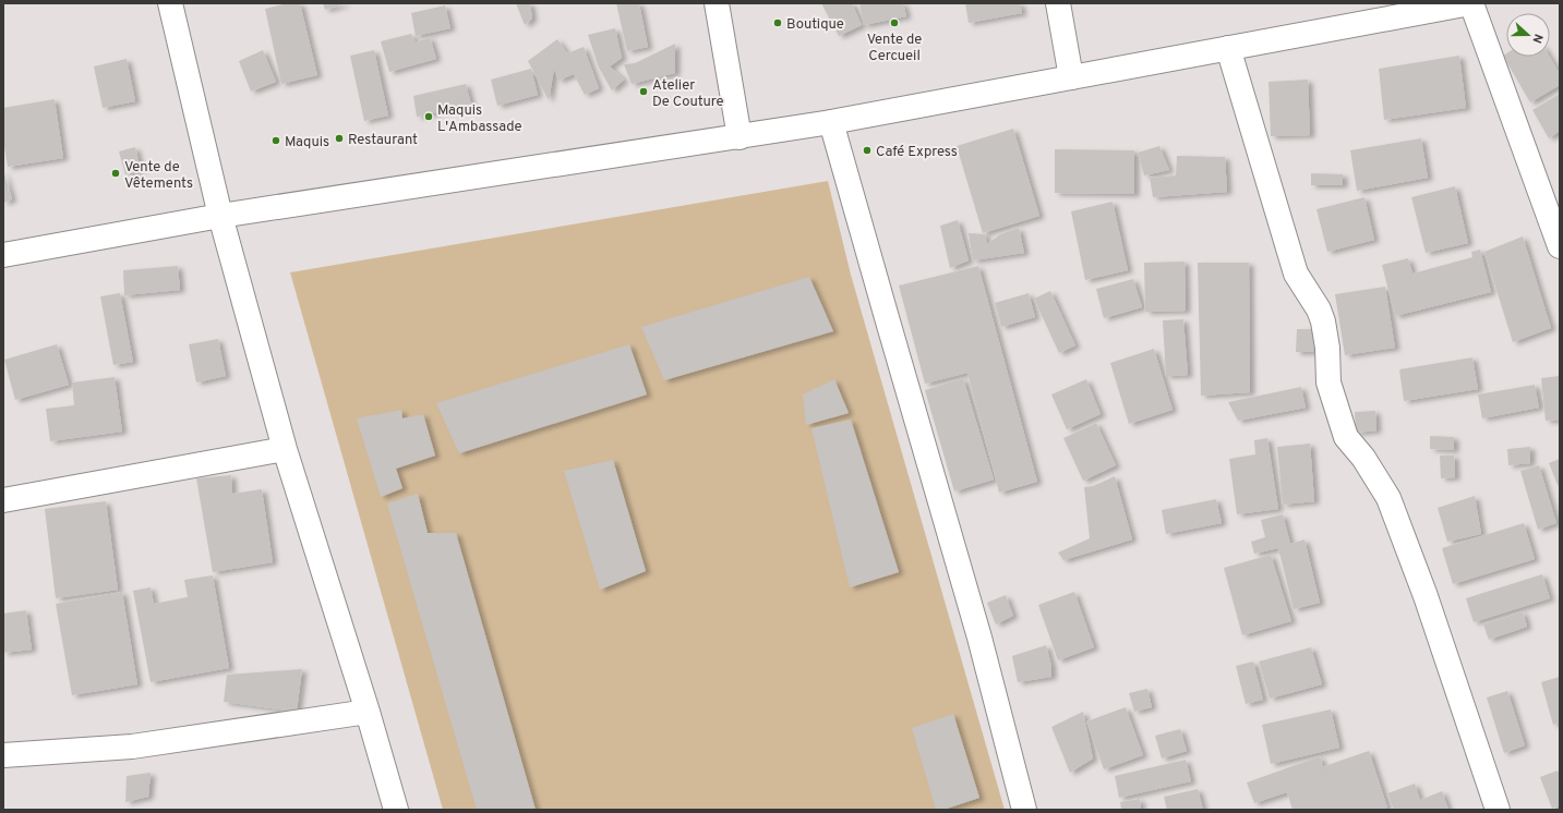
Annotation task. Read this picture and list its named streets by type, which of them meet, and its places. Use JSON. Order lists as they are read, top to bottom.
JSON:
{
  "places": [
    "Boutique",
    "Vente de Cercueil",
    "Atelier De Couture",
    "Maquis L'Ambassade",
    "Restaurant",
    "Maquis",
    "Café Express",
    "Vente de Vêtements"
  ],
  "north": "right"
}
